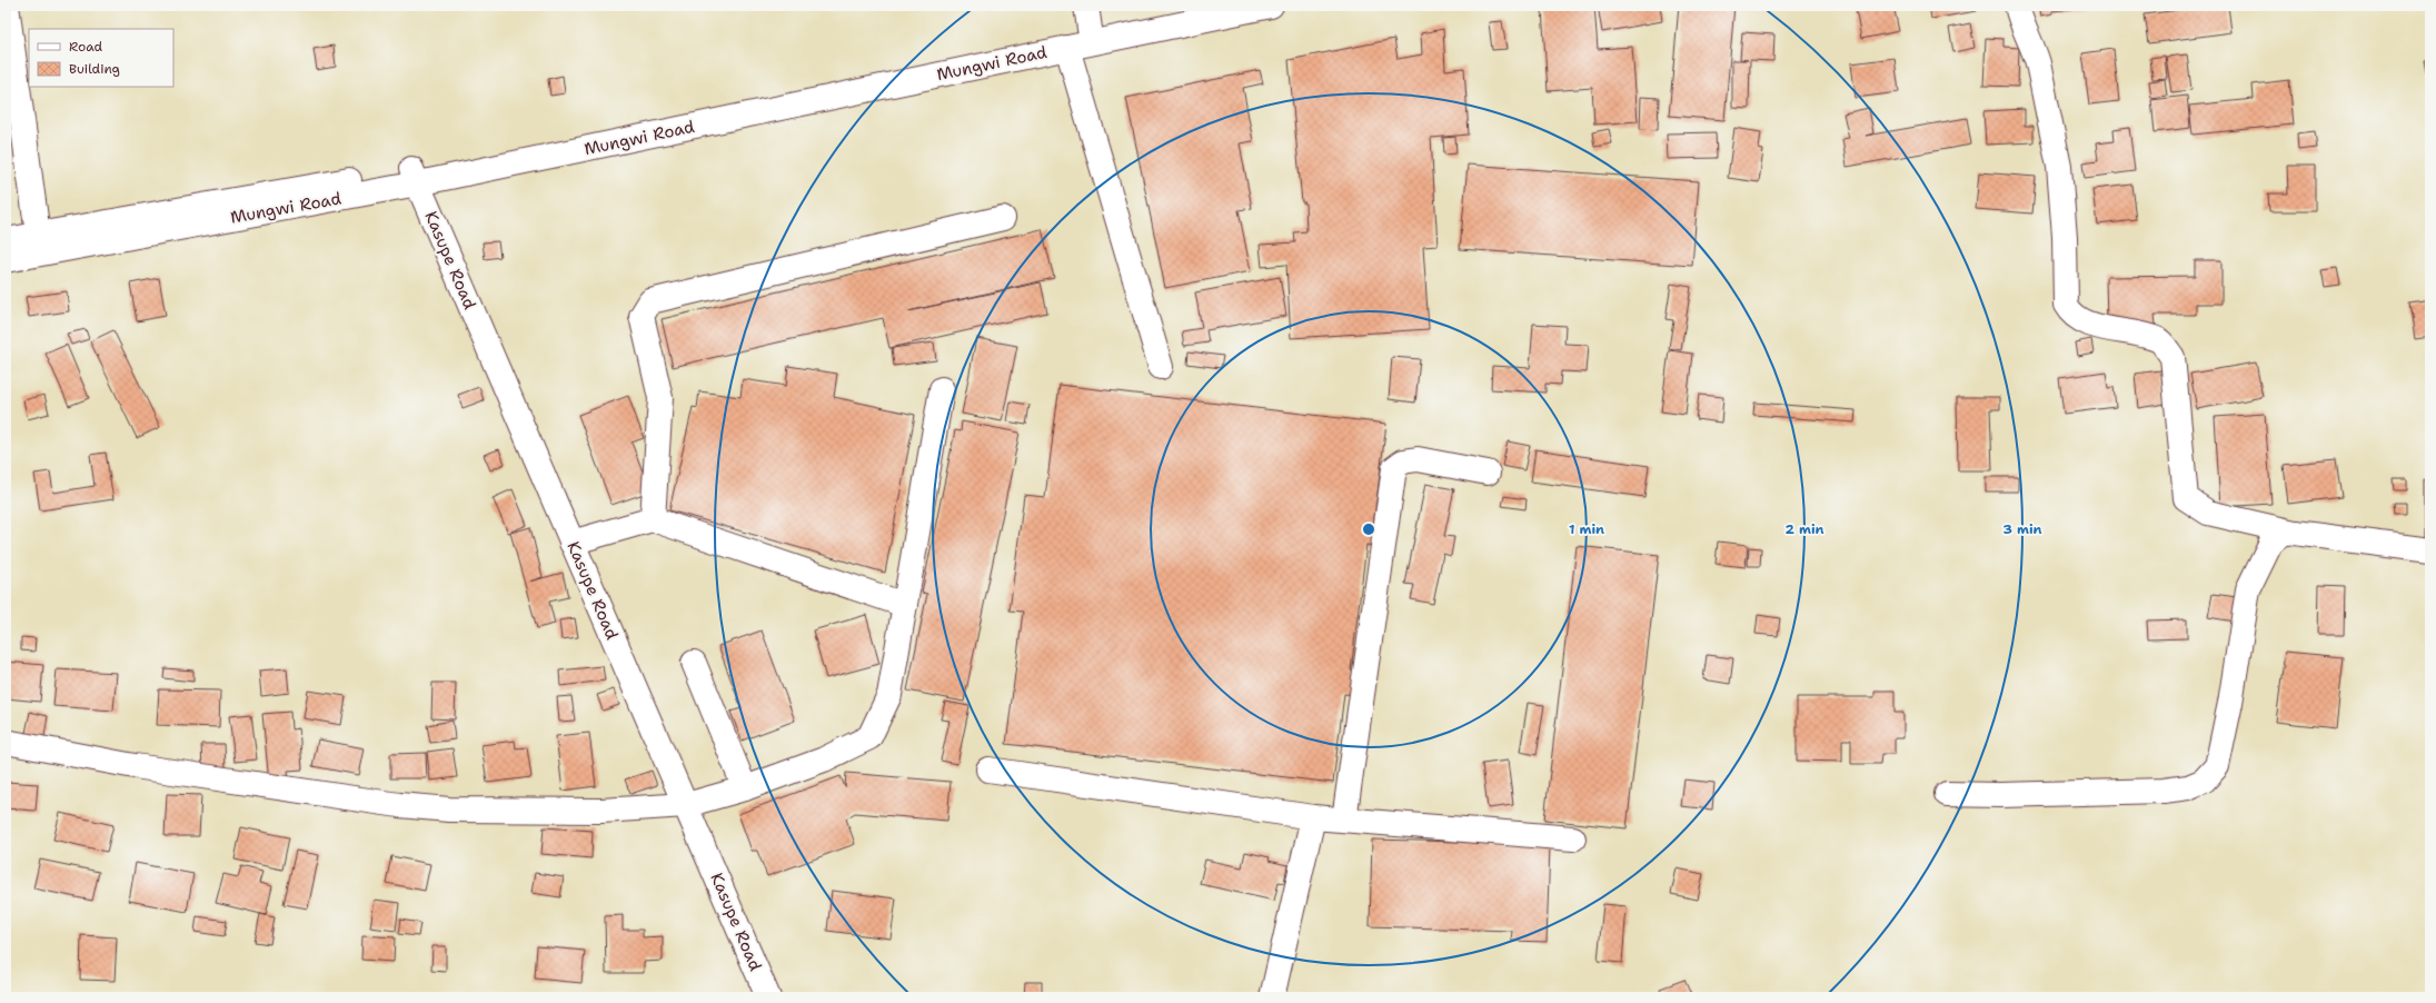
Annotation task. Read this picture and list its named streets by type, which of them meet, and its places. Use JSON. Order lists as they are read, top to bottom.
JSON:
{
  "streets": {
    "street": ["Mungwi Road", "Kasupe Road"]
  },
  "crossings": [
    ["Mungwi Road", "Kasupe Road"]
  ],
  "legend": ["Road", "Building"],
  "rings": ["1 min", "2 min", "3 min"]
}
